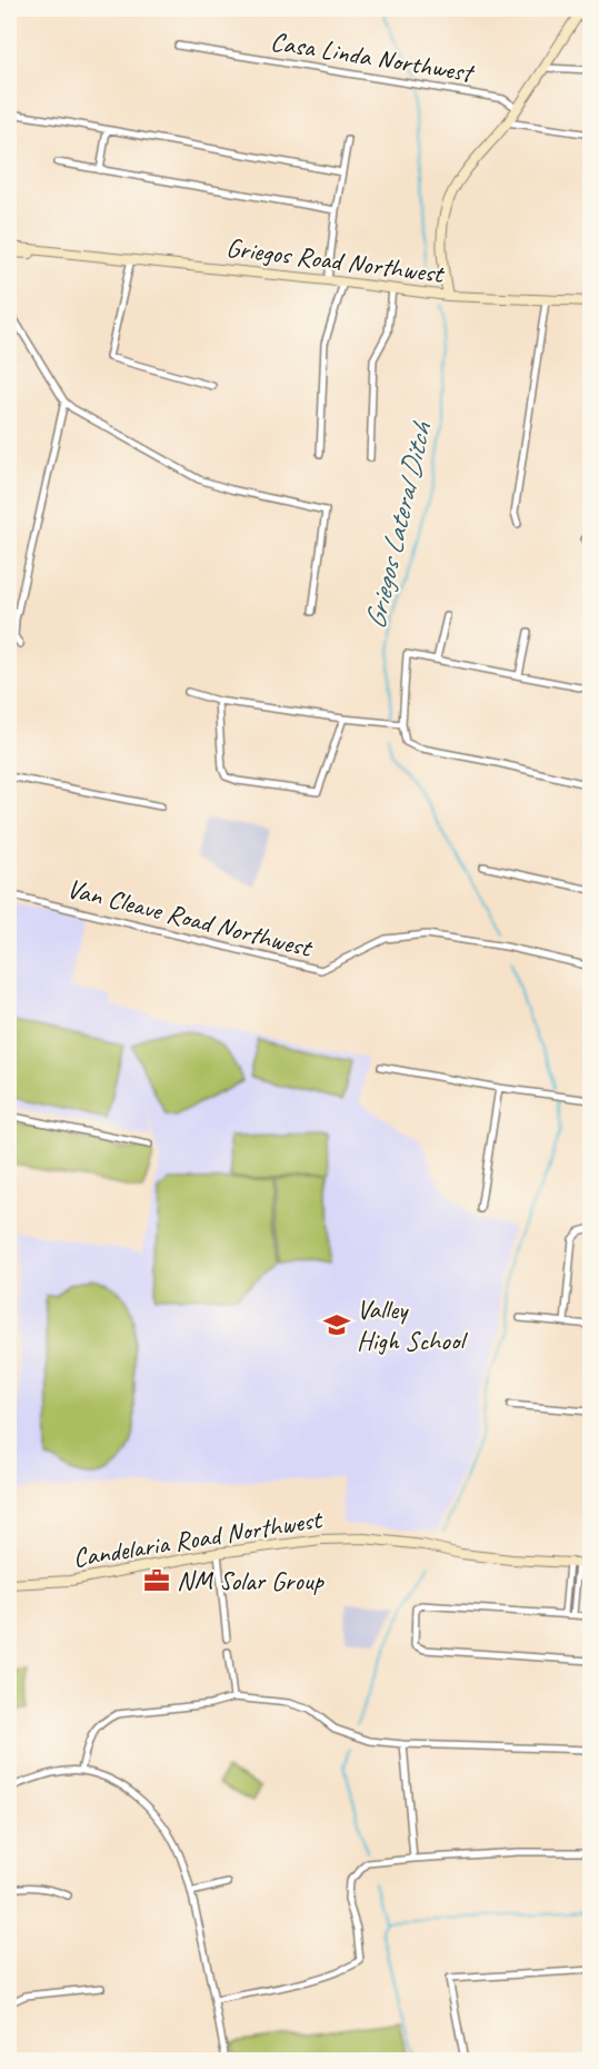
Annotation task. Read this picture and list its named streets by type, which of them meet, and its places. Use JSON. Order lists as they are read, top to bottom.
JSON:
{
  "streets": {
    "main road": ["Griegos Road Northwest", "Candelaria Road Northwest"],
    "street": ["Casa Linda Northwest", "Van Cleave Road Northwest"]
  },
  "water": ["Griegos Lateral Ditch"],
  "places": {
    "school or university": ["Valley High School"],
    "office": ["NM Solar Group"]
  }
}
